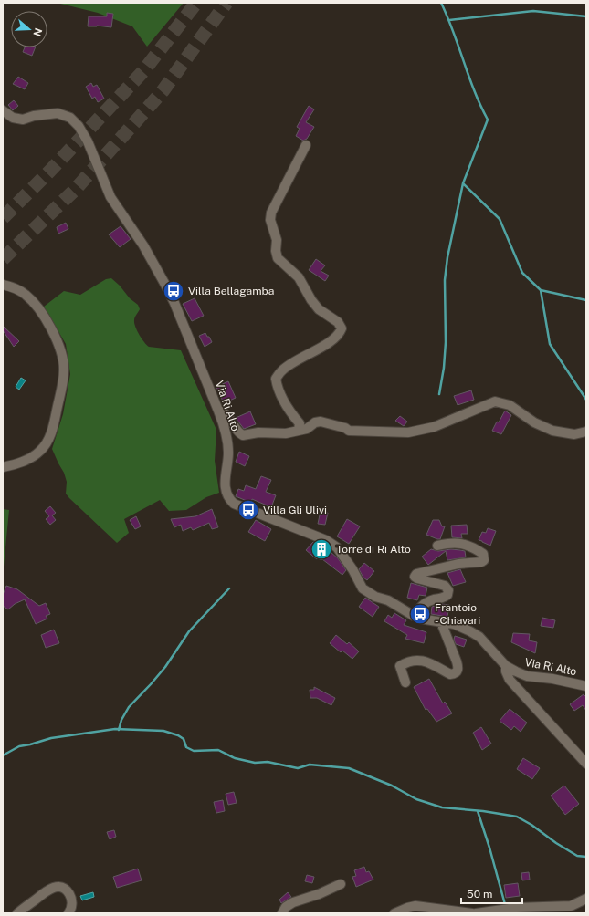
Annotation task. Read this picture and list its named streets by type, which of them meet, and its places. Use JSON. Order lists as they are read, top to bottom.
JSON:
{
  "streets": {
    "street": ["Via Ri Alto"]
  },
  "places": {
    "bus stop": ["Villa Bellagamba", "Villa Gli Ulivi", "Frantoio - Chiavari"],
    "building": ["Torre di Ri Alto"]
  },
  "scale_bar": "50 m",
  "north": "right"
}
